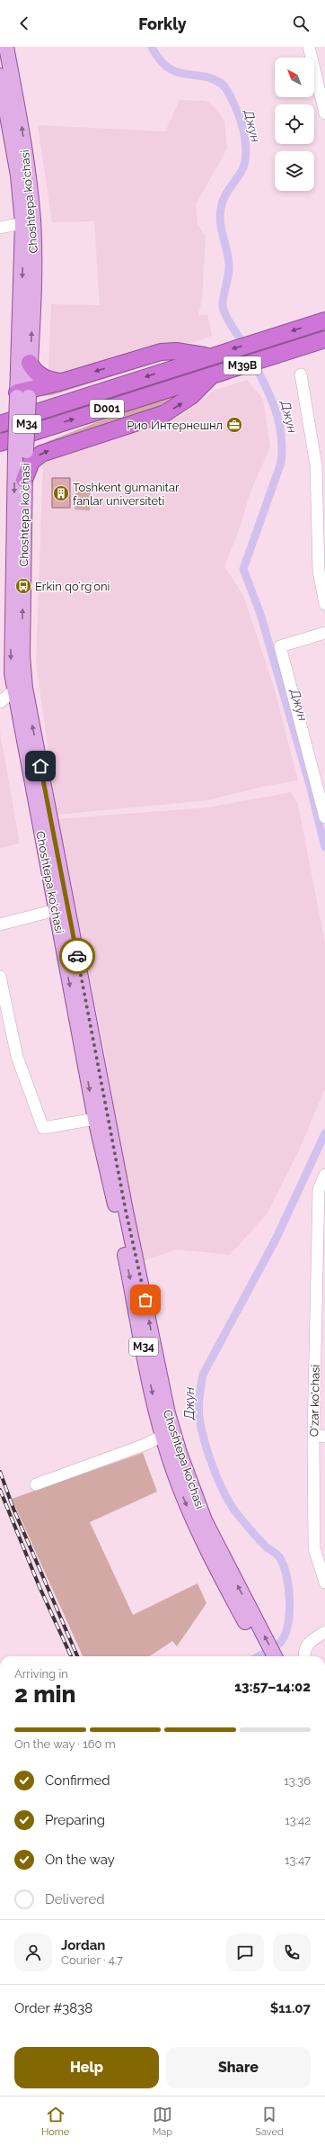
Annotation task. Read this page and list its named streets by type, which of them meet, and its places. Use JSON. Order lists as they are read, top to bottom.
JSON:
{
  "streets": {
    "highway": ["M39B", "D001"],
    "main road": ["Choshtepa ko'chasi", "M34"],
    "street": ["O'zar ko'chasi"]
  },
  "crossings": [
    ["M39B", "D001"]
  ],
  "water": ["Джун"],
  "places": {
    "office": ["Рио Интернешнл"],
    "building": ["Toshkent gumanitar fanlar universiteti"],
    "bus stop": ["Erkin qoʻrgʻoni"]
  },
  "north": "top left",
  "page": {
    "header": "Forkly",
    "heading": ["2 min", "Arriving in", "13:57–14:02"],
    "panel": [
      "Jordan",
      "Courier · 4.7",
      "Order #3838",
      "$11.07"
    ],
    "bar": "On the way · 160 m",
    "list": [
      ["Confirmed", "13:36"],
      ["Preparing", "13:42"],
      ["On the way", "13:47"],
      "Delivered"
    ],
    "buttons": ["Help", "Share"],
    "tabs": ["Home", "Map", "Saved"]
  }
}
